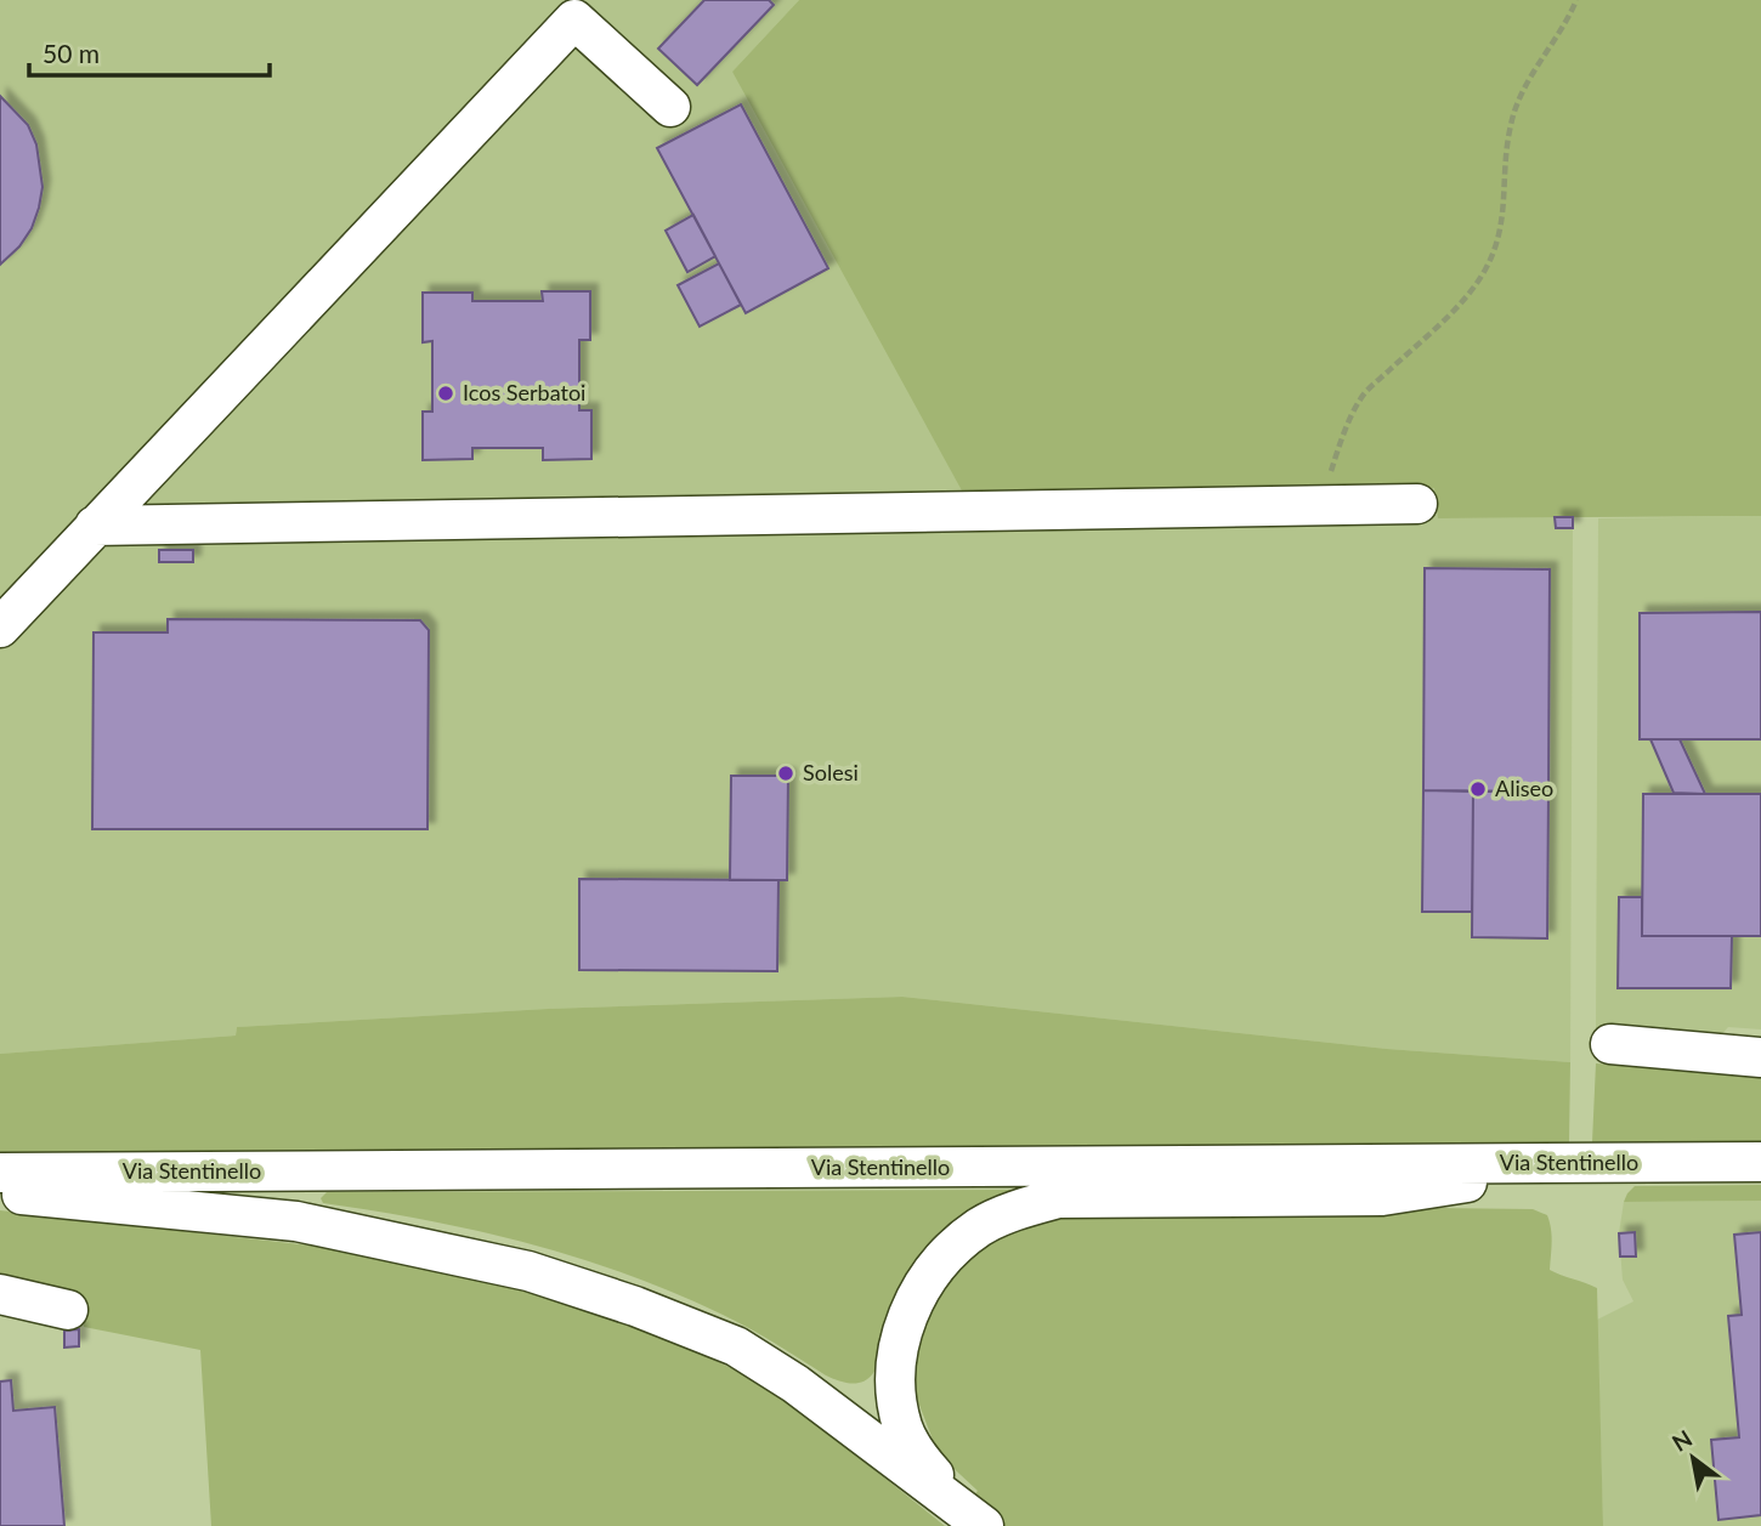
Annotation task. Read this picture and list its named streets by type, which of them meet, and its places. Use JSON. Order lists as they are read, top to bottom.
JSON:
{
  "streets": {
    "street": ["Via Stentinello"]
  },
  "places": ["Icos Serbatoi", "Solesi", "Aliseo"],
  "scale_bar": "50 m",
  "north": "top left"
}
